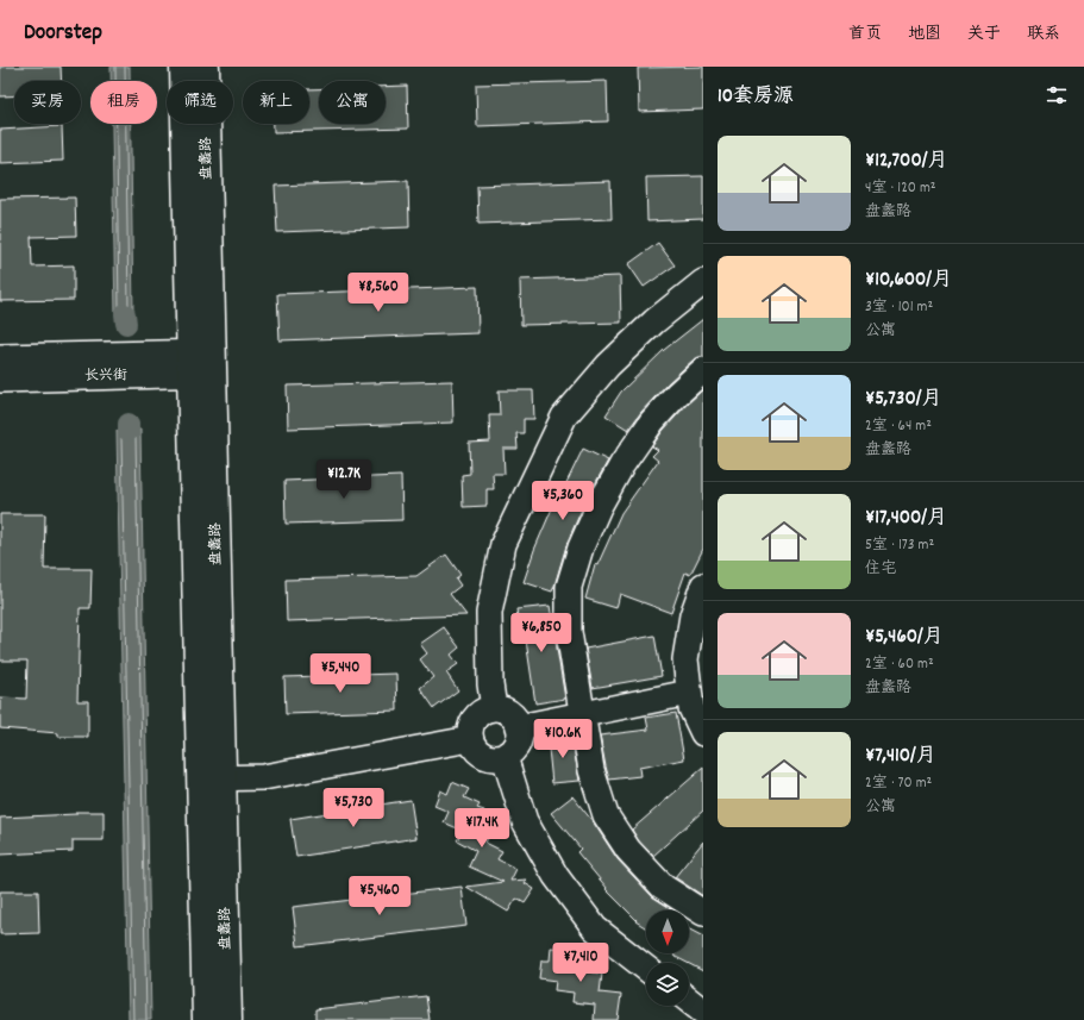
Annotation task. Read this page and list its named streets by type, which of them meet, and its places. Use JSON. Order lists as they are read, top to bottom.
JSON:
{
  "streets": {
    "main road": ["盘蠡路"],
    "street": ["长兴街"]
  },
  "crossings": [
    ["盘蠡路", "长兴街"]
  ],
  "north": "bottom",
  "page": {
    "header": "Doorstep",
    "nav": [
      "首页",
      "地图",
      "关于",
      "联系"
    ],
    "heading": "10套房源",
    "chip": [
      "买房",
      "租房",
      "筛选",
      "新上",
      "公寓"
    ],
    "list": [
      {
        "name": "¥12,700/月",
        "note": "4室 · 120 m² · 盘蠡路"
      },
      {
        "name": "¥10,600/月",
        "note": "3室 · 101 m² · 公寓"
      },
      {
        "name": "¥5,730/月",
        "note": "2室 · 64 m² · 盘蠡路"
      },
      {
        "name": "¥17,400/月",
        "note": "5室 · 173 m² · 住宅"
      },
      {
        "name": "¥5,460/月",
        "note": "2室 · 60 m² · 盘蠡路"
      },
      {
        "name": "¥7,410/月",
        "note": "2室 · 70 m² · 公寓"
      }
    ],
    "price": [
      "¥8,560",
      "¥12.7K",
      "¥5,360",
      "¥6,850",
      "¥5,440",
      "¥10.6K",
      "¥5,730",
      "¥17.4K",
      "¥5,460",
      "¥7,410"
    ]
  }
}
